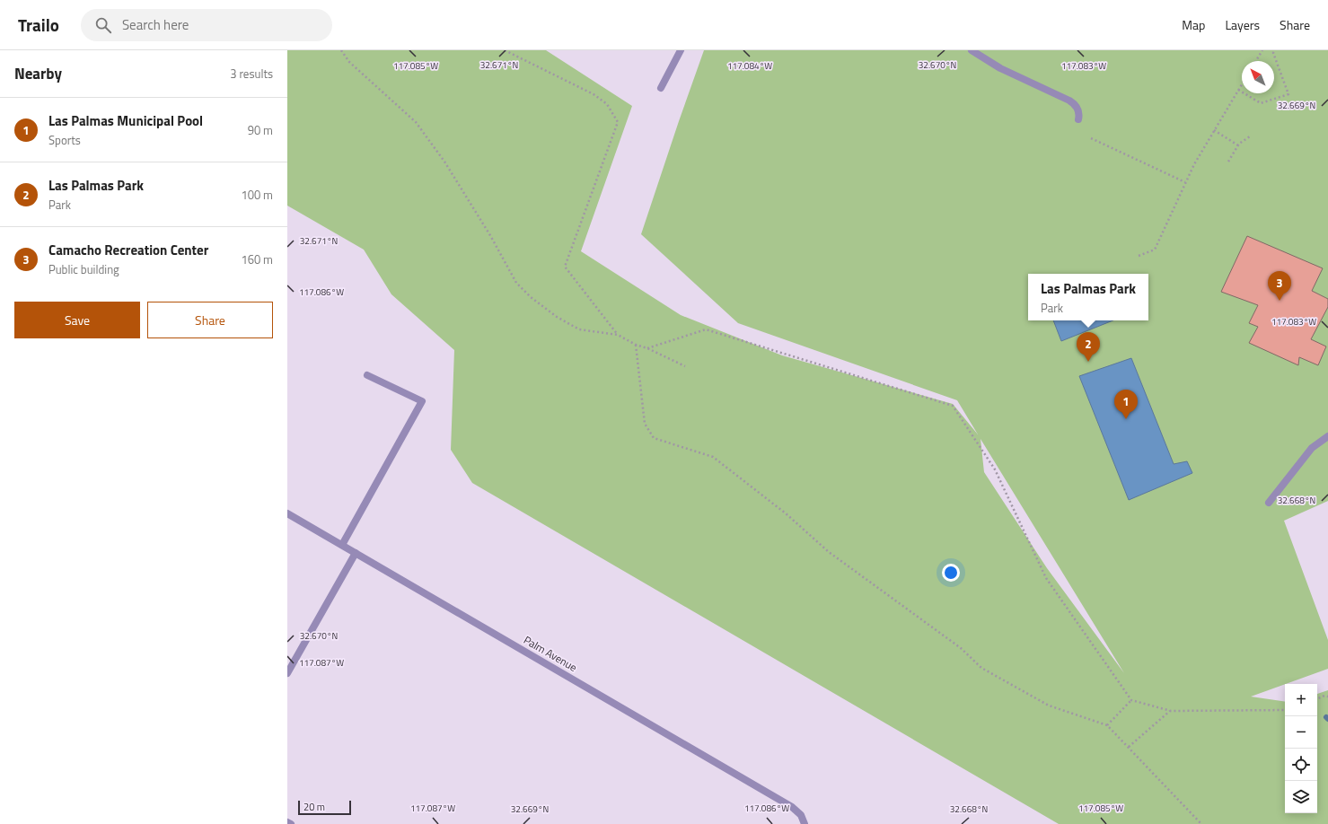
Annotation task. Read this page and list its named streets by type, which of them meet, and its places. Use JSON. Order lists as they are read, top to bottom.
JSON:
{
  "streets": {
    "street": ["Palm Avenue"]
  },
  "scale_bar": "20 m",
  "north": "top left",
  "page": {
    "header": "Trailo",
    "search": "Search here",
    "nav": ["Map", "Layers", "Share"],
    "heading": ["Nearby", "3 results"],
    "list": [
      {
        "mark": "1",
        "name": "Las Palmas Municipal Pool",
        "note": "Sports",
        "value": "90 m"
      },
      {
        "mark": "2",
        "name": "Las Palmas Park",
        "note": "Park",
        "value": "100 m"
      },
      {
        "mark": "3",
        "name": "Camacho Recreation Center",
        "note": "Public building",
        "value": "160 m"
      }
    ],
    "pins": ["3", "2", "1"],
    "popup": ["Las Palmas Park", "Park"],
    "buttons": ["Save", "Share"],
    "map_buttons": ["+", "−"],
    "scale": "20 m"
  },
  "coordinates": [
    "32.671°N",
    "32.670°N",
    "117.084°W",
    "117.083°W",
    "117.085°W",
    "32.669°N",
    "117.086°W",
    "32.668°N",
    "117.087°W"
  ]
}
